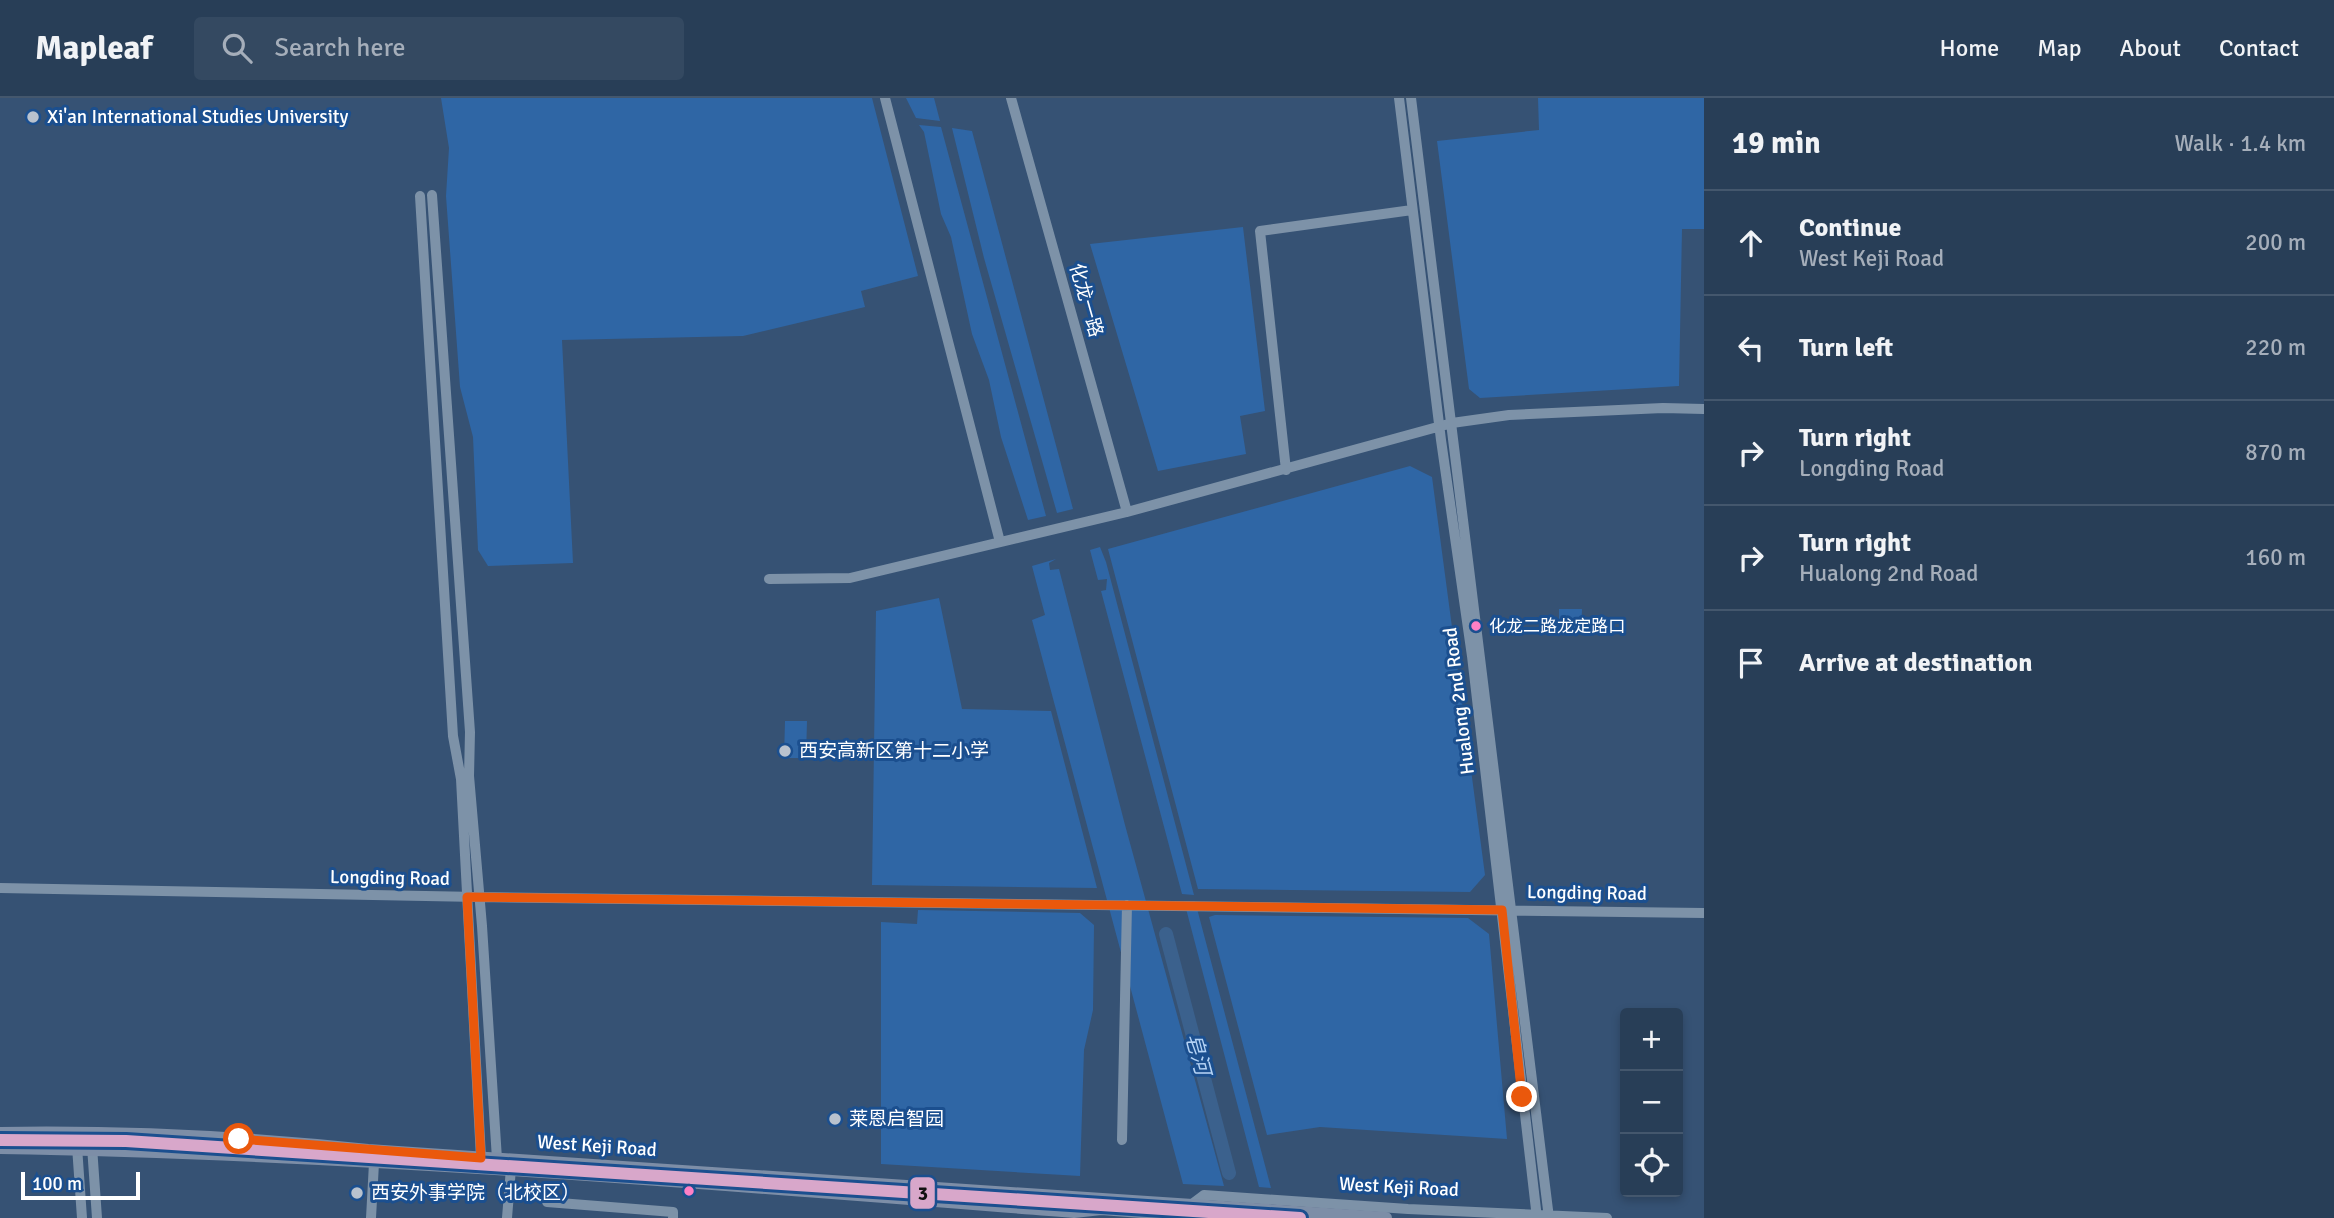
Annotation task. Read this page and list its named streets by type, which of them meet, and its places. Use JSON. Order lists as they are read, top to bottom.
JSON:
{
  "streets": {
    "main road": ["West Keji Road"],
    "street": ["化龙一路", "Hualong 2nd Road", "Longding Road"]
  },
  "crossings": [
    ["Hualong 2nd Road", "Longding Road"],
    ["Hualong 2nd Road", "West Keji Road"]
  ],
  "water": ["皂河"],
  "places": [
    "Xi'an International Studies University",
    "化龙二路龙定路口",
    "西安高新区第十二小学",
    "莱恩启智园",
    "西安外事学院（北校区）"
  ],
  "lines": ["transit line 3"],
  "scale_bar": "100 m",
  "page": {
    "header": "Mapleaf",
    "search": "Search here",
    "nav": [
      "Home",
      "Map",
      "About",
      "Contact"
    ],
    "heading": ["19 min", "Walk · 1.4 km"],
    "list": [
      ["Continue", "West Keji Road", "200 m"],
      ["Turn left", "220 m"],
      ["Turn right", "Longding Road", "870 m"],
      ["Turn right", "Hualong 2nd Road", "160 m"],
      "Arrive at destination"
    ],
    "map_buttons": ["+", "−"],
    "scale": "100 m"
  }
}
